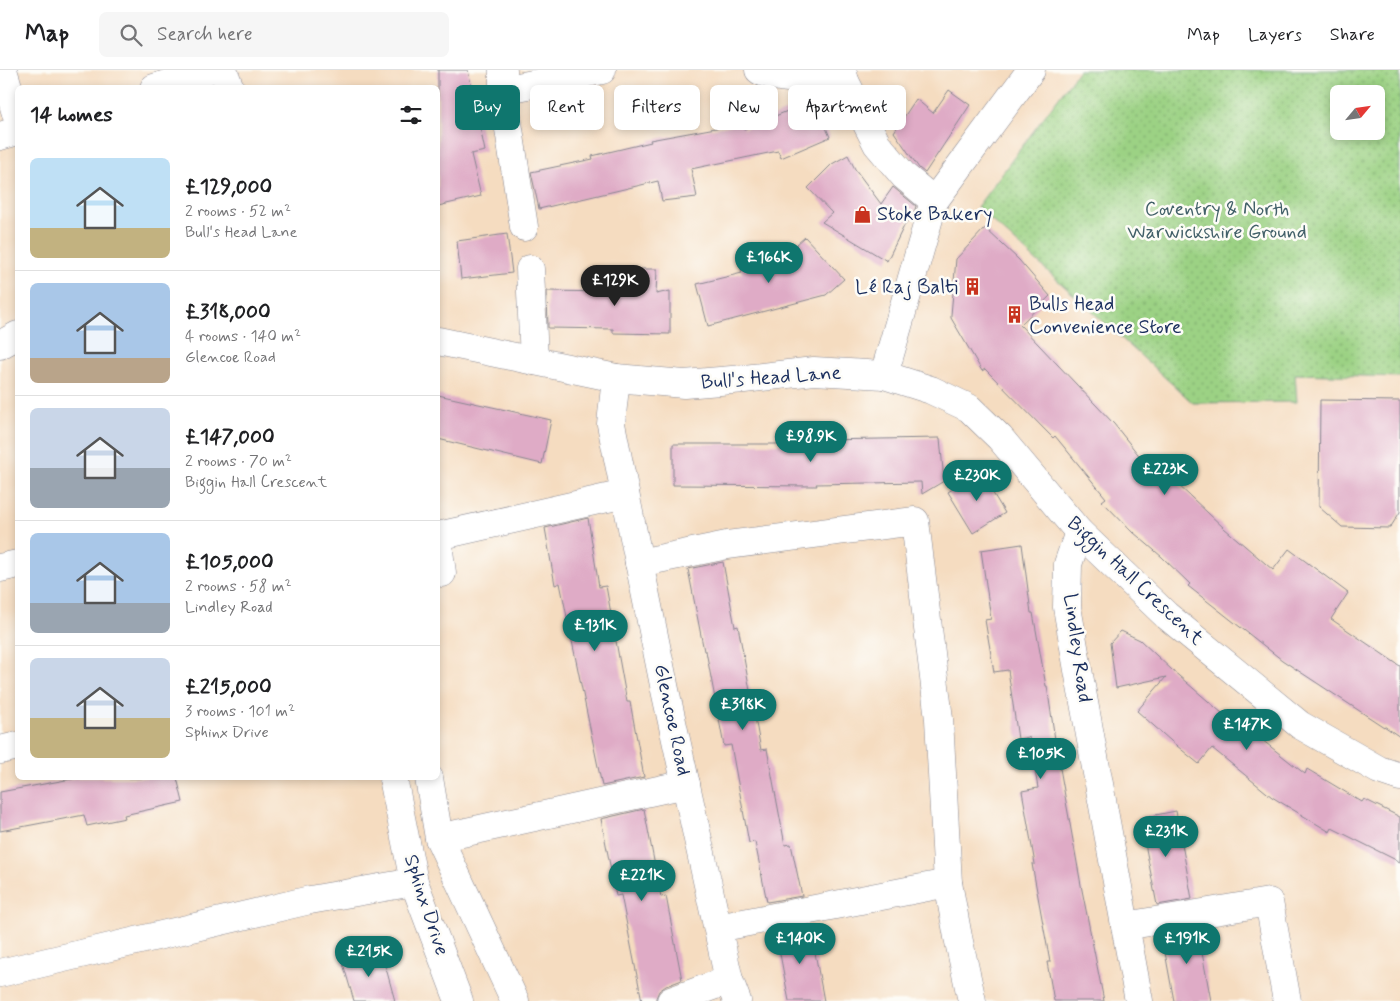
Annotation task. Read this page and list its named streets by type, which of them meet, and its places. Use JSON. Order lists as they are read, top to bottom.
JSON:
{
  "streets": {
    "street": [
      "Bull's Head Lane",
      "Biggin Hall Crescent",
      "Lindley Road",
      "Glencoe Road",
      "Sphinx Drive"
    ]
  },
  "crossings": [
    ["Bull's Head Lane", "Biggin Hall Crescent"],
    ["Bull's Head Lane", "Glencoe Road"],
    ["Biggin Hall Crescent", "Lindley Road"]
  ],
  "parks": ["Coventry & North Warwickshire Ground"],
  "places": {
    "shop": ["Stoke Bakery"],
    "building": ["Lé Raj Balti", "Bulls Head Convenience Store"]
  },
  "north": "top right",
  "page": {
    "header": "Map",
    "search": "Search here",
    "nav": ["Map", "Layers", "Share"],
    "chip": [
      "Buy",
      "Rent",
      "Filters",
      "New",
      "Apartment"
    ],
    "heading": "14 homes",
    "list": [
      {
        "name": "£129,000",
        "note": "2 rooms · 52 m² · Bull's Head Lane"
      },
      {
        "name": "£318,000",
        "note": "4 rooms · 140 m² · Glencoe Road"
      },
      {
        "name": "£147,000",
        "note": "2 rooms · 70 m² · Biggin Hall Crescent"
      },
      {
        "name": "£105,000",
        "note": "2 rooms · 58 m² · Lindley Road"
      },
      {
        "name": "£215,000",
        "note": "3 rooms · 101 m² · Sphinx Drive"
      }
    ],
    "price": [
      "£166K",
      "£129K",
      "£98.9K",
      "£223K",
      "£230K",
      "£131K",
      "£318K",
      "£147K",
      "£105K",
      "£231K",
      "£221K",
      "£140K",
      "£191K",
      "£215K"
    ]
  }
}
